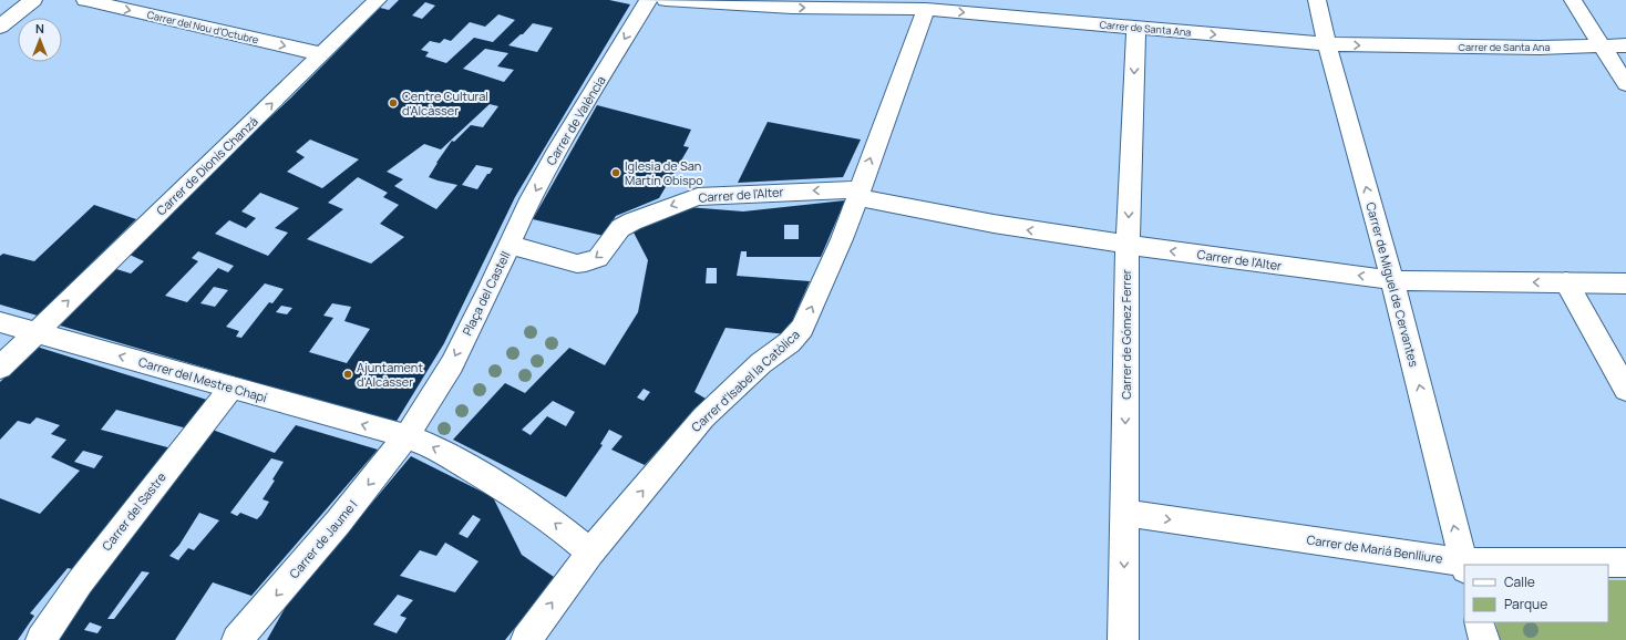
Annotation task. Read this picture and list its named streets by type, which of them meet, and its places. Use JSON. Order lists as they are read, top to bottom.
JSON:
{
  "streets": {
    "street": [
      "Carrer del Nou d'Octubre",
      "Carrer de Santa Ana",
      "Carrer de València",
      "Carrer de Dionís Chanzá",
      "Carrer de l'Alter",
      "Carrer de Miguel de Cervantes",
      "Plaça del Castell",
      "Carrer de Gómez Ferrer",
      "Carrer del Mestre Chapí",
      "Carrer d'Isabel la Catòlica",
      "Carrer del Sastre",
      "Carrer de Jaume I",
      "Carrer de Mariá Benlliure"
    ]
  },
  "crossings": [
    ["Carrer del Nou d'Octubre", "Carrer de Dionís Chanzá"],
    ["Carrer de Santa Ana", "Carrer de Miguel de Cervantes"],
    ["Carrer de Santa Ana", "Carrer de Gómez Ferrer"],
    ["Carrer de Santa Ana", "Carrer d'Isabel la Catòlica"],
    ["Carrer de València", "Plaça del Castell"],
    ["Carrer de Dionís Chanzá", "Carrer del Mestre Chapí"],
    ["Carrer de l'Alter", "Carrer de Miguel de Cervantes"],
    ["Carrer de l'Alter", "Plaça del Castell"],
    ["Carrer de l'Alter", "Carrer de Gómez Ferrer"],
    ["Carrer de l'Alter", "Carrer d'Isabel la Catòlica"],
    ["Carrer de Miguel de Cervantes", "Carrer de Mariá Benlliure"],
    ["Plaça del Castell", "Carrer del Mestre Chapí"],
    ["Plaça del Castell", "Carrer de Jaume I"],
    ["Carrer de Gómez Ferrer", "Carrer de Mariá Benlliure"],
    ["Carrer del Mestre Chapí", "Carrer d'Isabel la Catòlica"],
    ["Carrer del Mestre Chapí", "Carrer del Sastre"],
    ["Carrer del Mestre Chapí", "Carrer de Jaume I"]
  ],
  "one_way": [
    "Carrer del Nou d'Octubre",
    "Carrer de Santa Ana",
    "Carrer de València",
    "Carrer de Dionís Chanzá",
    "Carrer de l'Alter",
    "Carrer de Miguel de Cervantes",
    "Plaça del Castell",
    "Carrer de Gómez Ferrer",
    "Carrer del Mestre Chapí",
    "Carrer d'Isabel la Catòlica",
    "Carrer de Jaume I",
    "Carrer de Mariá Benlliure"
  ],
  "places": ["Centre Cultural d'Alcàsser", "Iglesia de San Martín Obispo", "Ajuntament d'Alcàsser"],
  "legend": ["Calle", "Parque"],
  "north": "top"
}
